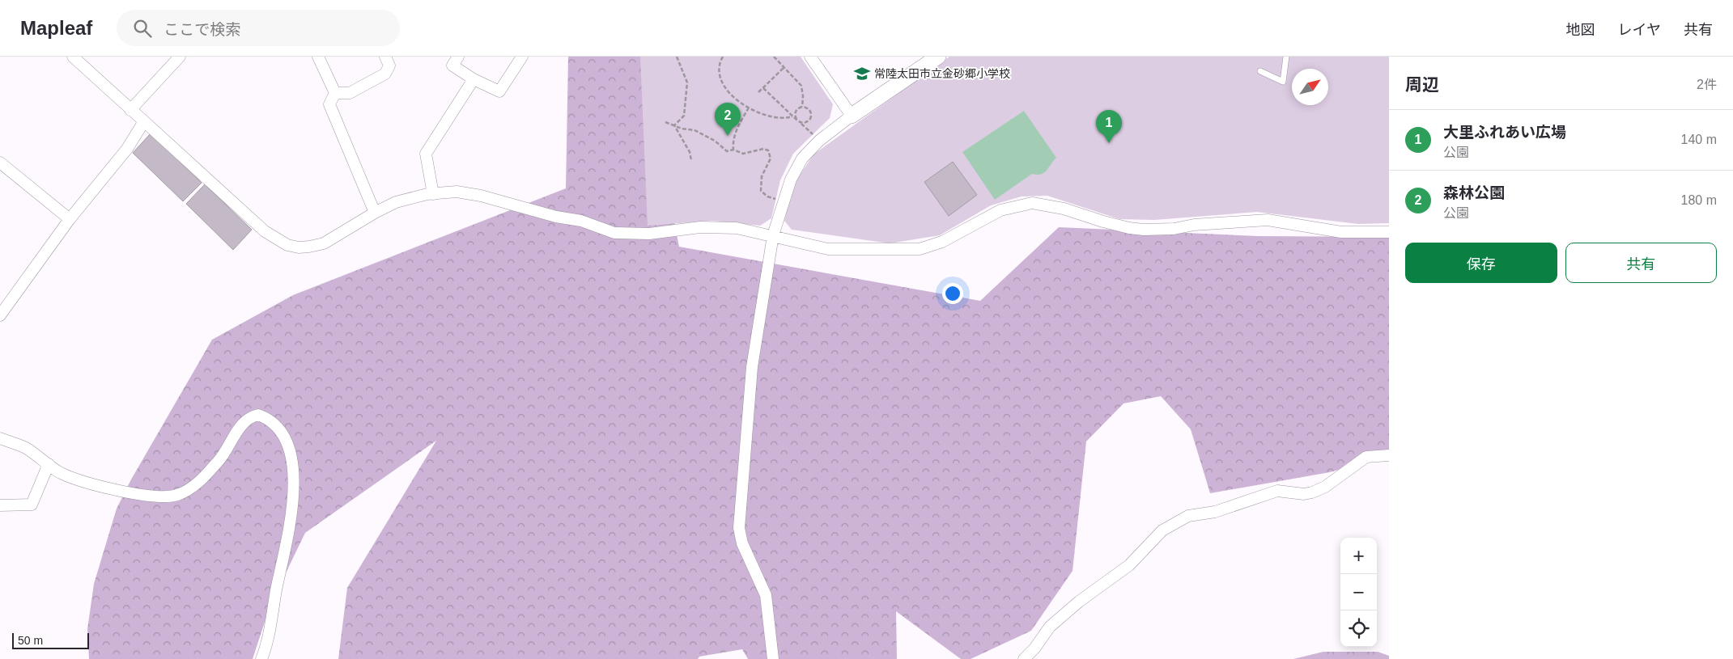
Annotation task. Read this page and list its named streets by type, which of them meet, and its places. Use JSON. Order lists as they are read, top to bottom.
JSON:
{
  "places": {
    "school or university": ["常陸太田市立金砂郷小学校"]
  },
  "scale_bar": "50 m",
  "north": "top right",
  "page": {
    "header": "Mapleaf",
    "search": "ここで検索",
    "nav": ["地図", "レイヤ", "共有"],
    "heading": ["周辺", "2件"],
    "pins": ["2", "1"],
    "list": [
      {
        "mark": "1",
        "name": "大里ふれあい広場",
        "note": "公園",
        "value": "140 m"
      },
      {
        "mark": "2",
        "name": "森林公園",
        "note": "公園",
        "value": "180 m"
      }
    ],
    "buttons": ["保存", "共有"],
    "map_buttons": ["+", "−"],
    "scale": "50 m"
  }
}
